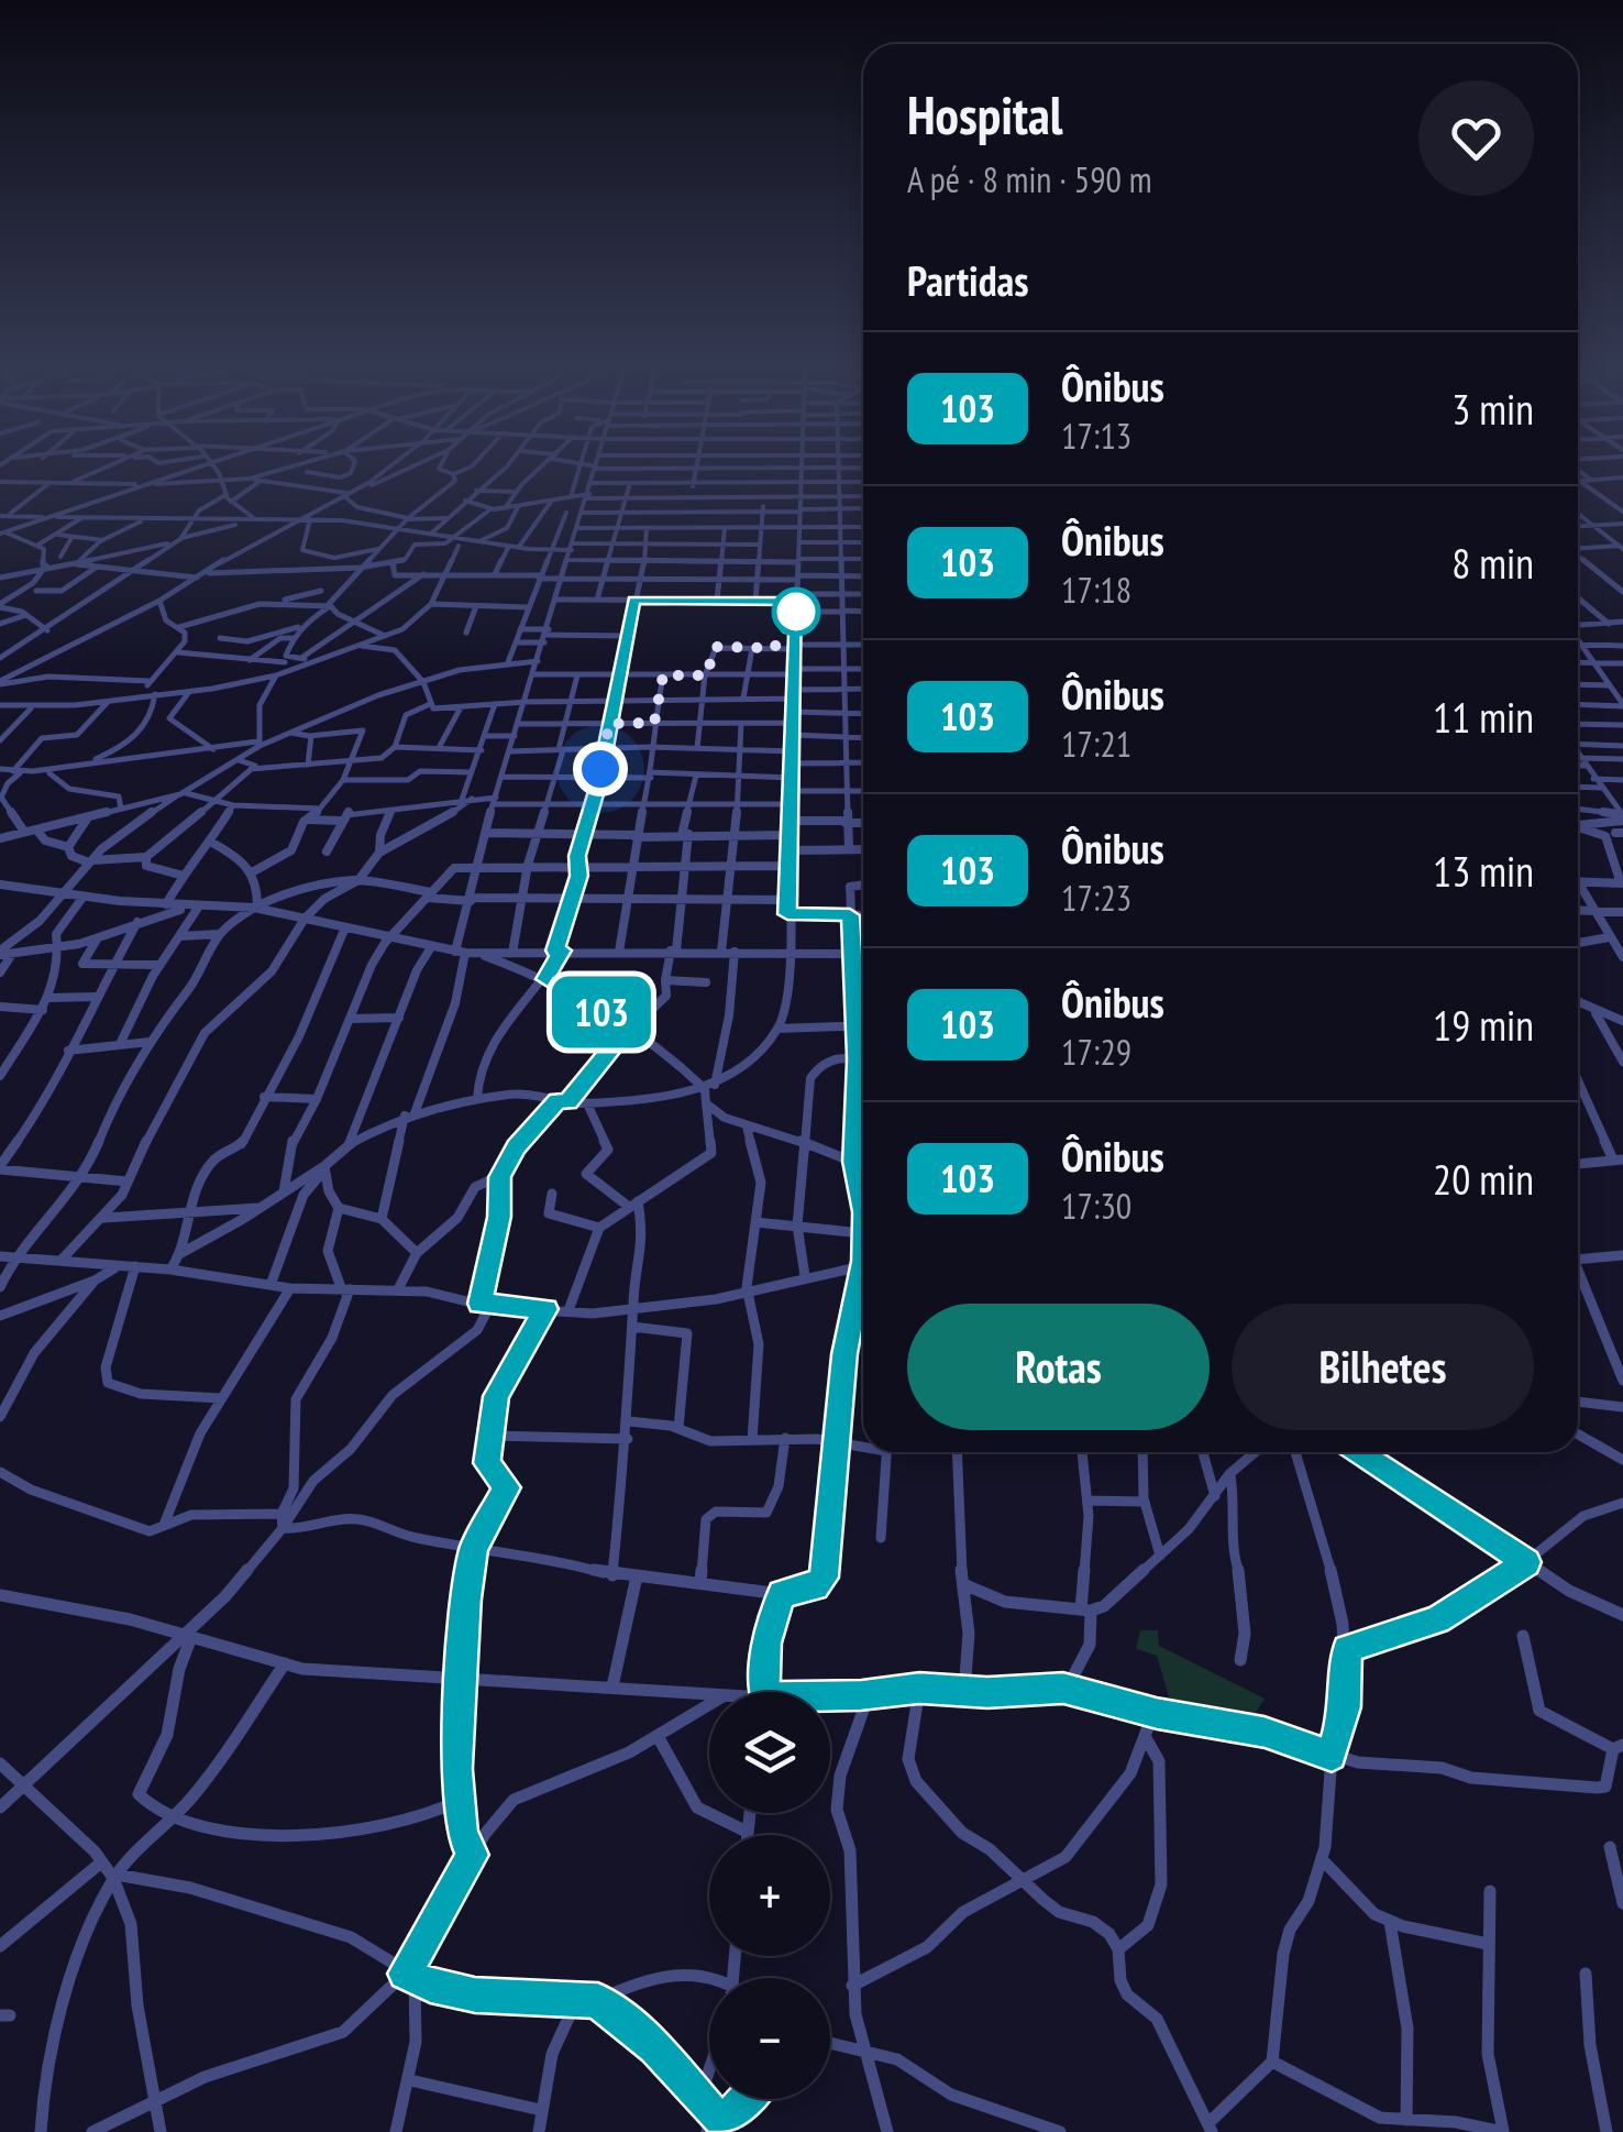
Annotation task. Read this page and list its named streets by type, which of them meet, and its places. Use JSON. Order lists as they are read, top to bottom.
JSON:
{
  "lines": ["bus line 103"],
  "page": {
    "on_map": "103",
    "heading": [
      ["Hospital", "A pé · 8 min · 590 m"],
      "Partidas"
    ],
    "list": [
      {
        "mark": "103",
        "name": "Ônibus",
        "note": "17:13",
        "value": "3 min"
      },
      {
        "mark": "103",
        "name": "Ônibus",
        "note": "17:18",
        "value": "8 min"
      },
      {
        "mark": "103",
        "name": "Ônibus",
        "note": "17:21",
        "value": "11 min"
      },
      {
        "mark": "103",
        "name": "Ônibus",
        "note": "17:23",
        "value": "13 min"
      },
      {
        "mark": "103",
        "name": "Ônibus",
        "note": "17:29",
        "value": "19 min"
      },
      {
        "mark": "103",
        "name": "Ônibus",
        "note": "17:30",
        "value": "20 min"
      }
    ],
    "buttons": ["Rotas", "Bilhetes"],
    "map_buttons": ["+", "−"]
  }
}
